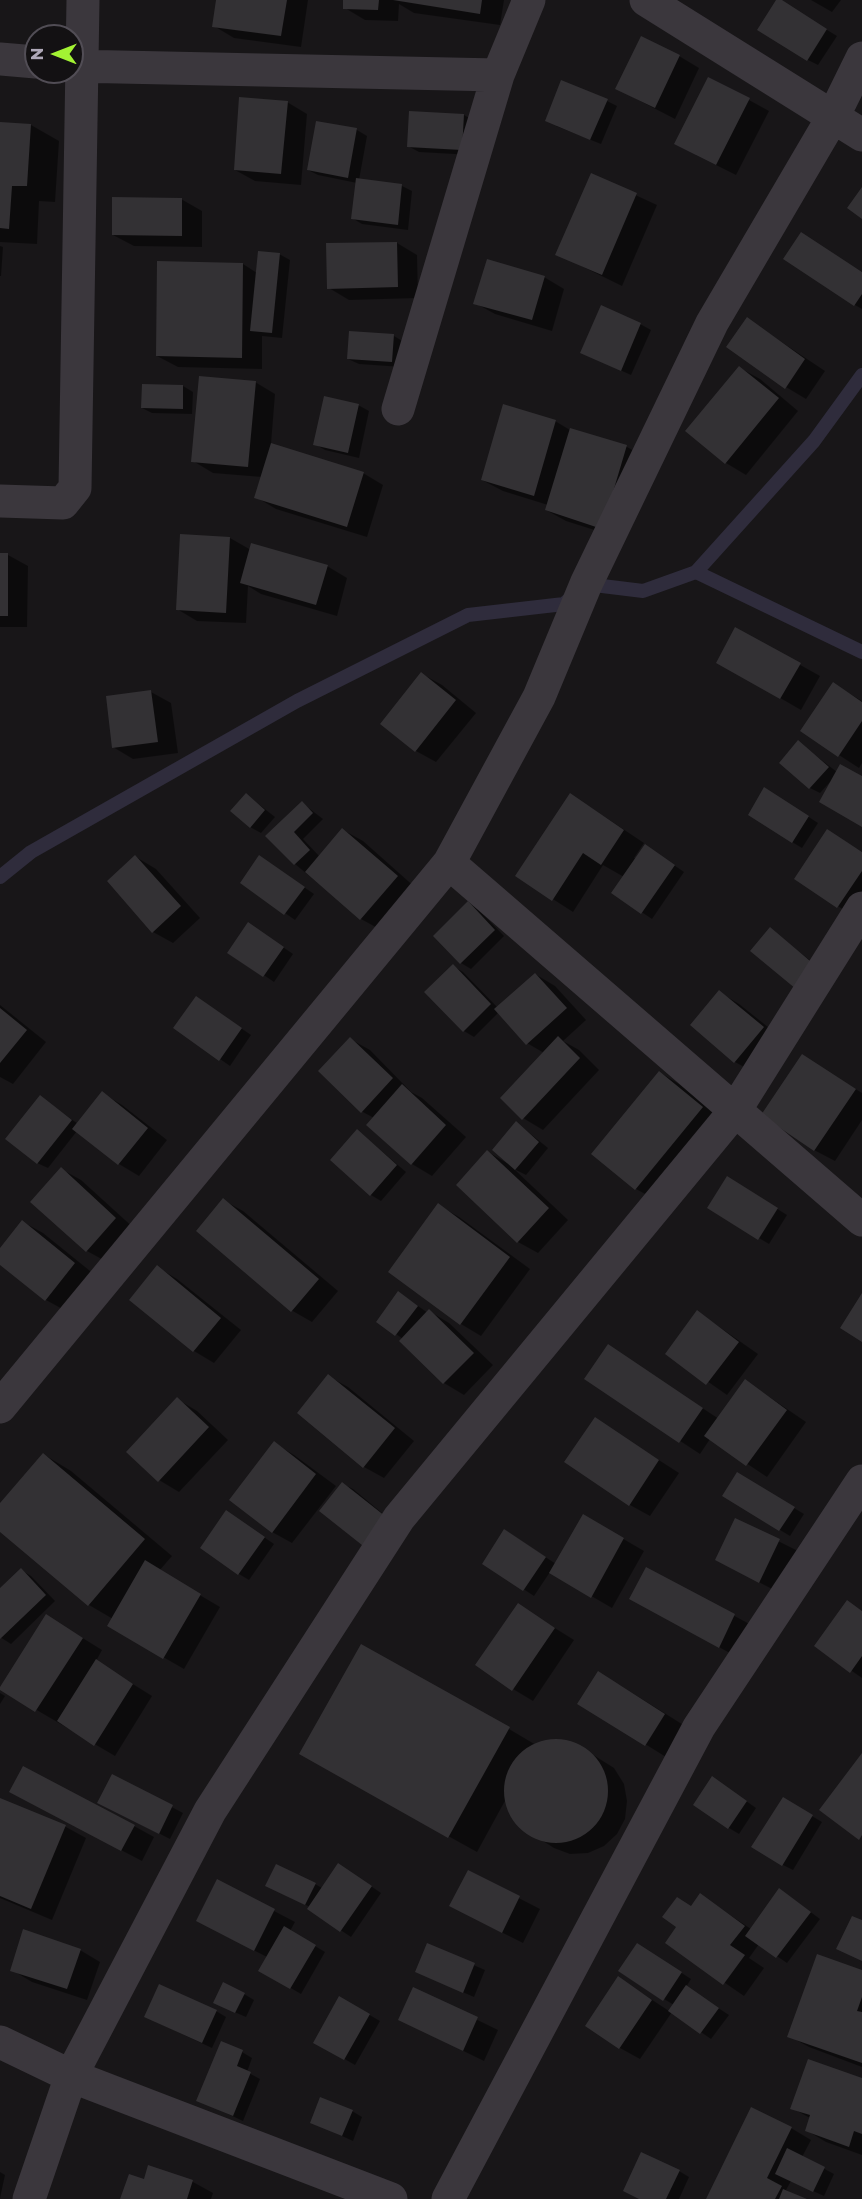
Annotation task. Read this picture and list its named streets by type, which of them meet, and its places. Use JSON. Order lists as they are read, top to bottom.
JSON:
{
  "north": "left"
}
